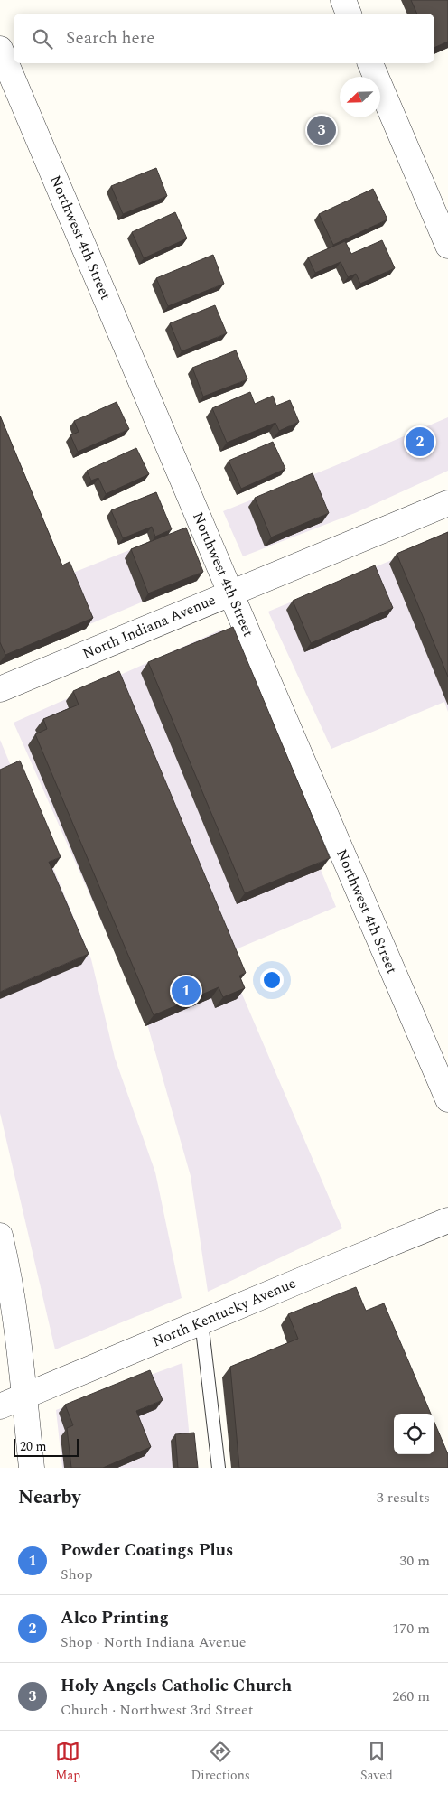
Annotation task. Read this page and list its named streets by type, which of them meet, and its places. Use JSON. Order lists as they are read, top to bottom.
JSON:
{
  "streets": {
    "street": ["Northwest 4th Street", "North Indiana Avenue", "North Kentucky Avenue"]
  },
  "crossings": [
    ["Northwest 4th Street", "North Indiana Avenue"]
  ],
  "scale_bar": "20 m",
  "north": "bottom left",
  "page": {
    "search": "Search here",
    "pins": ["3", "2", "1"],
    "scale": "20 m",
    "heading": ["Nearby", "3 results"],
    "list": [
      {
        "mark": "1",
        "name": "Powder Coatings Plus",
        "note": "Shop",
        "value": "30 m"
      },
      {
        "mark": "2",
        "name": "Alco Printing",
        "note": "Shop · North Indiana Avenue",
        "value": "170 m"
      },
      {
        "mark": "3",
        "name": "Holy Angels Catholic Church",
        "note": "Church · Northwest 3rd Street",
        "value": "260 m"
      }
    ],
    "nav": ["Map", "Directions", "Saved"]
  }
}
